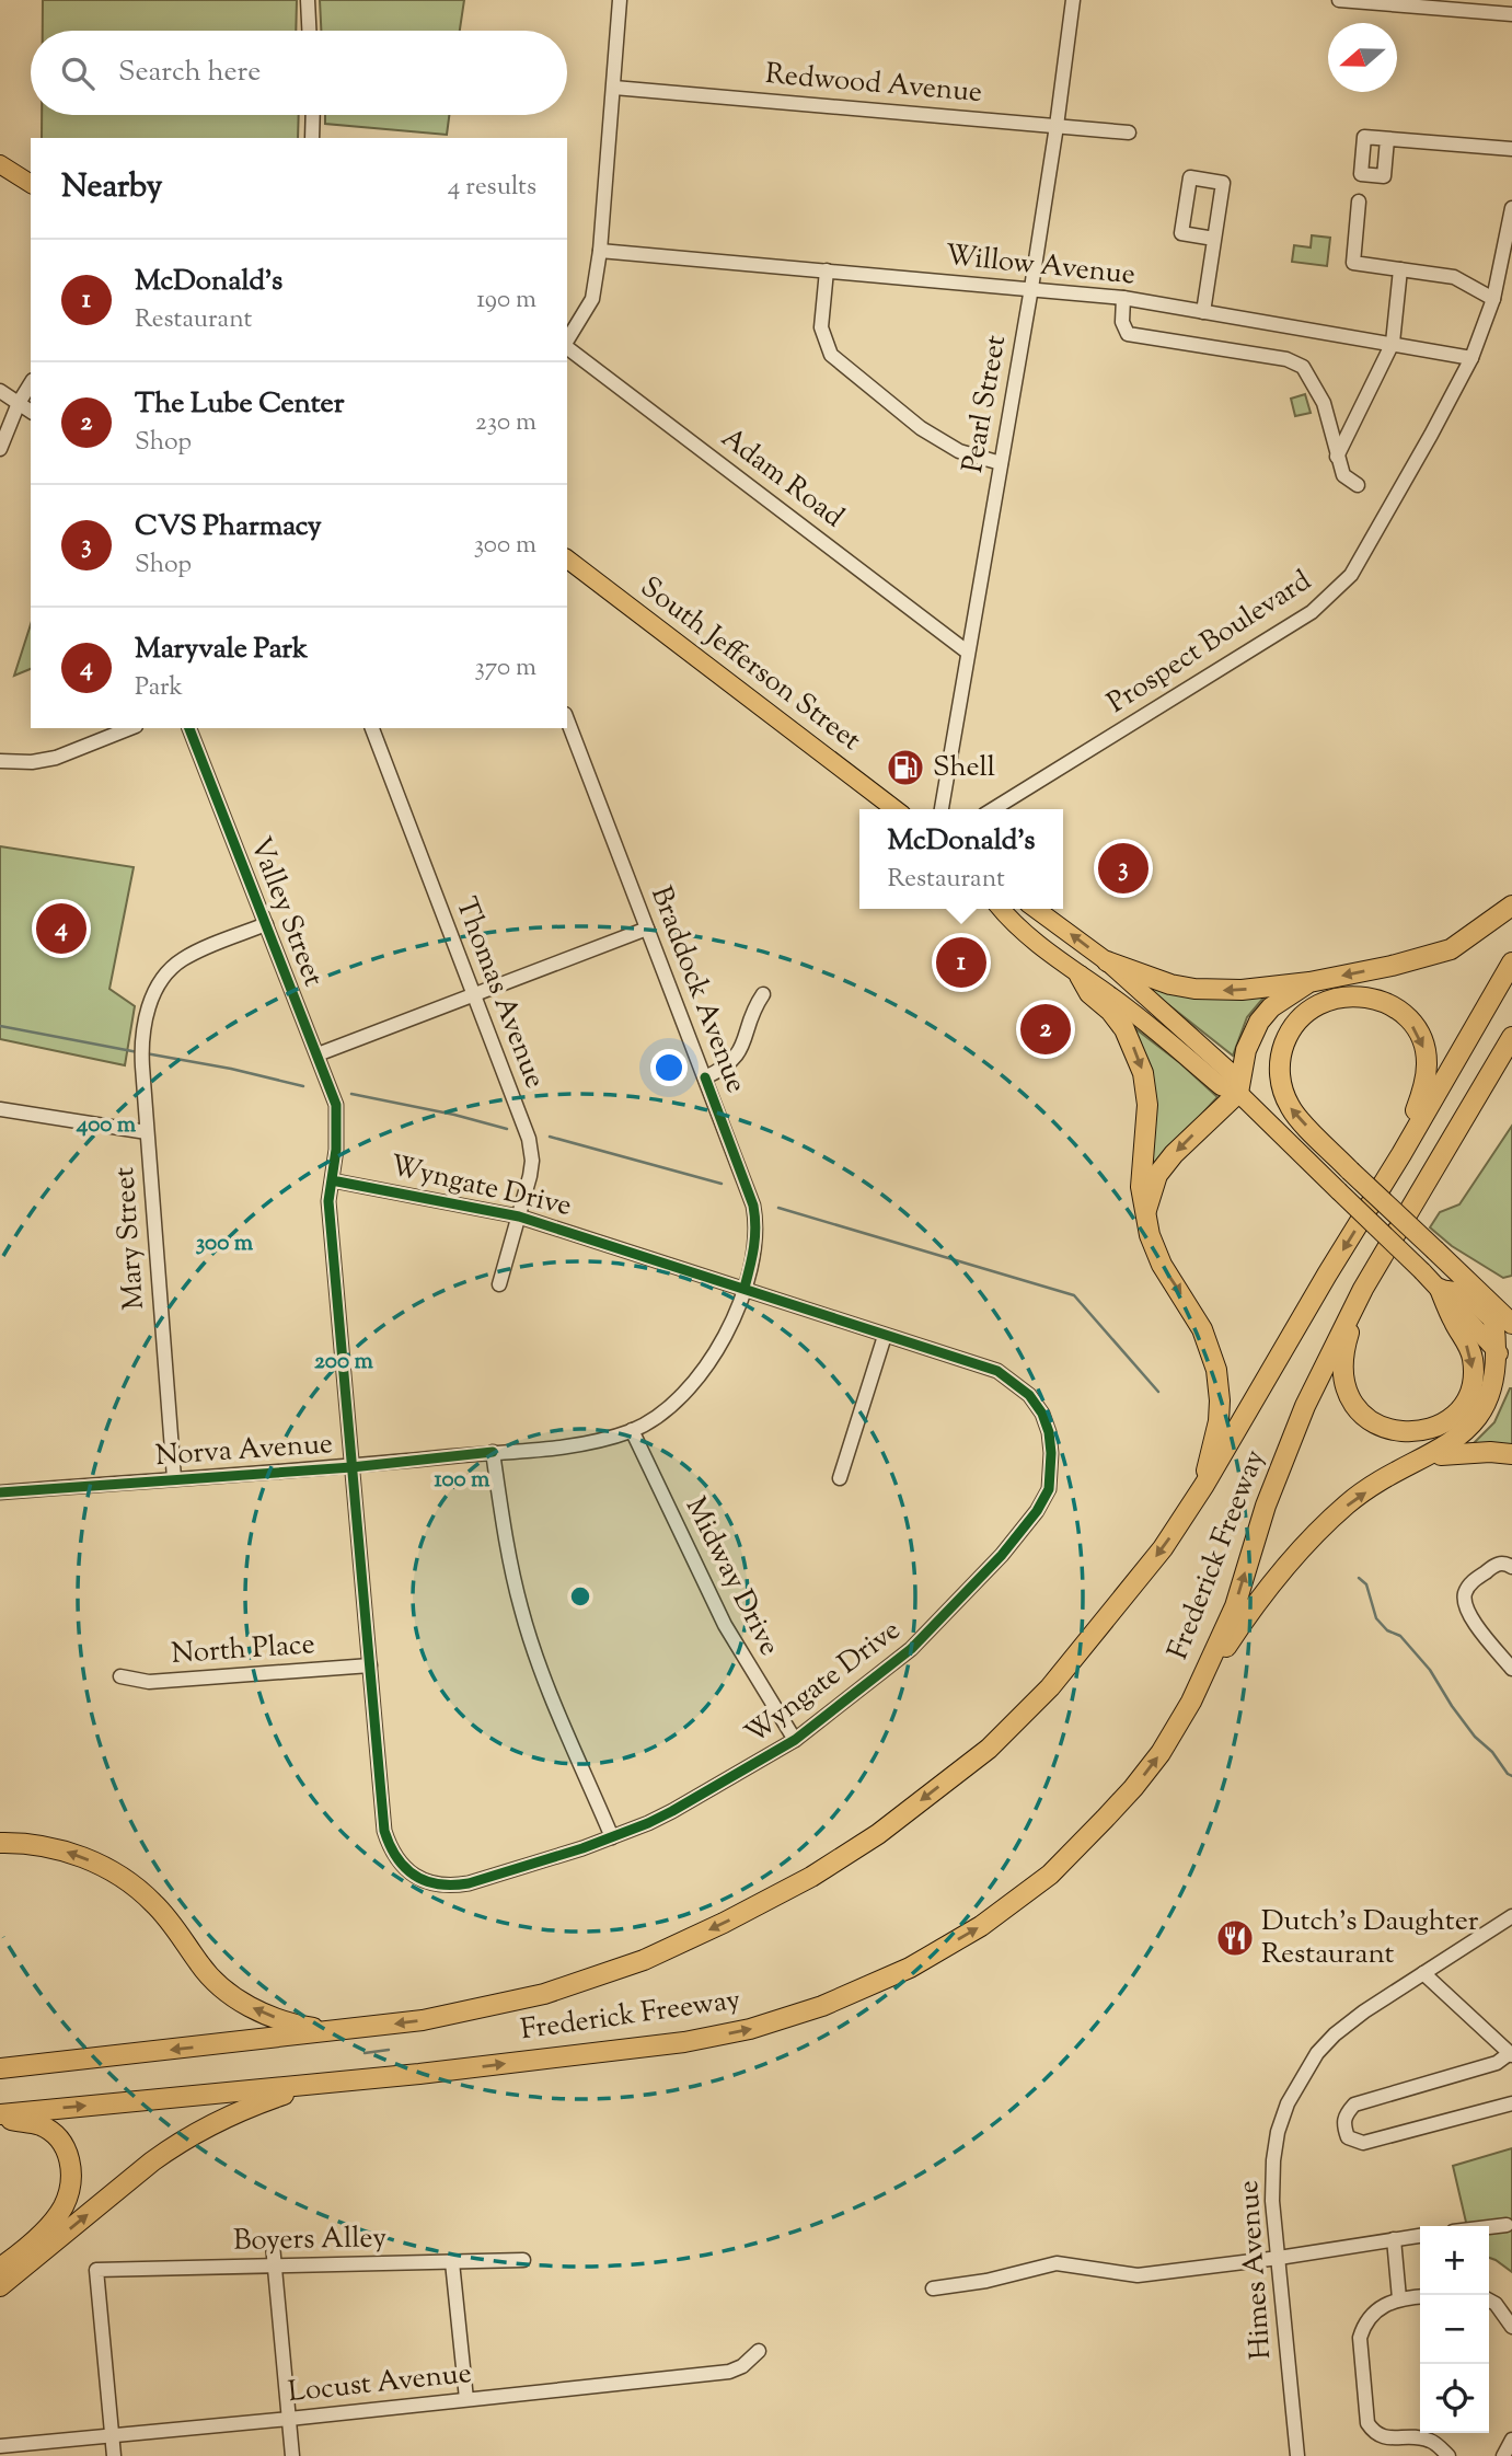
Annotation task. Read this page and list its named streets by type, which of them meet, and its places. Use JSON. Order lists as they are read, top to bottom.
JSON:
{
  "streets": {
    "highway": ["Frederick Freeway"],
    "main road": ["South Jefferson Street"],
    "street": [
      "Redwood Avenue",
      "Willow Avenue",
      "Pearl Street",
      "Adam Road",
      "Prospect Boulevard",
      "Valley Street",
      "Braddock Avenue",
      "Thomas Avenue",
      "Wyngate Drive",
      "Mary Street",
      "Norva Avenue",
      "Midway Drive",
      "North Place",
      "Boyers Alley",
      "Himes Avenue",
      "Locust Avenue"
    ]
  },
  "crossings": [
    ["Redwood Avenue", "Pearl Street"],
    ["Willow Avenue", "Pearl Street"],
    ["Willow Avenue", "Prospect Boulevard"],
    ["Pearl Street", "Adam Road"],
    ["Valley Street", "Wyngate Drive"],
    ["Valley Street", "Mary Street"],
    ["Braddock Avenue", "Wyngate Drive"],
    ["Braddock Avenue", "Norva Avenue"],
    ["Thomas Avenue", "Wyngate Drive"],
    ["Wyngate Drive", "Norva Avenue"],
    ["Wyngate Drive", "Midway Drive"],
    ["Wyngate Drive", "North Place"],
    ["Mary Street", "Norva Avenue"],
    ["Norva Avenue", "Midway Drive"],
    ["Boyers Alley", "Locust Avenue"]
  ],
  "places": {
    "fuel station": ["Shell"],
    "restaurant": ["Dutch's Daughter Restaurant"]
  },
  "north": "left",
  "page": {
    "search": "Search here",
    "heading": ["Nearby", "4 results"],
    "list": [
      {
        "mark": "1",
        "name": "McDonald's",
        "note": "Restaurant",
        "value": "190 m"
      },
      {
        "mark": "2",
        "name": "The Lube Center",
        "note": "Shop",
        "value": "230 m"
      },
      {
        "mark": "3",
        "name": "CVS Pharmacy",
        "note": "Shop",
        "value": "300 m"
      },
      {
        "mark": "4",
        "name": "Maryvale Park",
        "note": "Park",
        "value": "370 m"
      }
    ],
    "popup": ["McDonald's", "Restaurant"],
    "pins": [
      "3",
      "4",
      "1",
      "2"
    ],
    "map_buttons": ["+", "−"]
  },
  "rings": [
    "400 m",
    "300 m",
    "200 m",
    "100 m"
  ]
}
